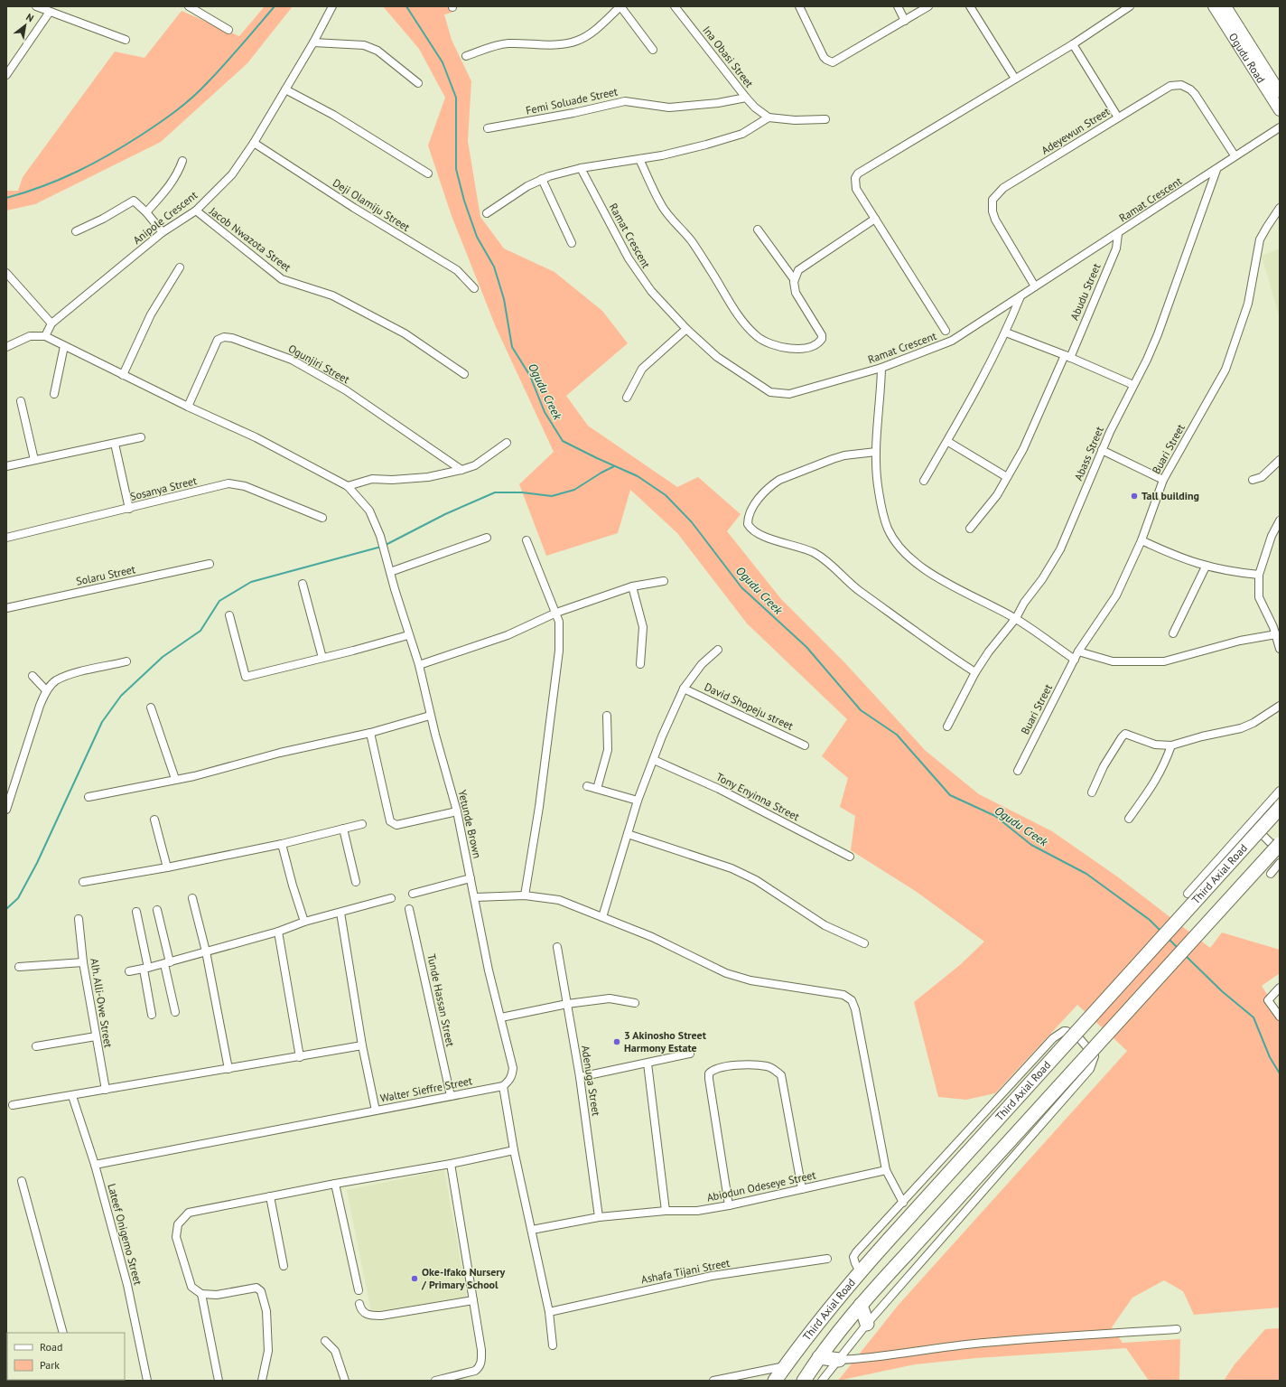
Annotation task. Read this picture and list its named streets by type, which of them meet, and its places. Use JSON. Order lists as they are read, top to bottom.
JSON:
{
  "streets": {
    "highway": ["Third Axial Road"],
    "main road": ["Ogudu Road"],
    "street": [
      "Ina Obasi Street",
      "Femi Soluade Street",
      "Adeyewun Street",
      "Ramat Crescent",
      "Deji Olamiju Street",
      "Anipole Crescent",
      "Jacob Nwazota Street",
      "Abudu Street",
      "Ogunjiri Street",
      "Buari Street",
      "Abass Street",
      "Sosanya Street",
      "Solaru Street",
      "David Shopeju street",
      "Tony Enyinna Street",
      "Yetunde Brown",
      "Tunde Hassan Street",
      "Alh. Alli-Owe Street",
      "Adenuga Street",
      "Walter Sieffre Street",
      "Abiodun Odeseye Street",
      "Lateef Onigemo Street",
      "Ashafa Tijani Street"
    ]
  },
  "crossings": [
    ["Ina Obasi Street", "Femi Soluade Street"],
    ["Adeyewun Street", "Ramat Crescent"],
    ["Ramat Crescent", "Abudu Street"],
    ["Ramat Crescent", "Abass Street"],
    ["Deji Olamiju Street", "Anipole Crescent"],
    ["Anipole Crescent", "Jacob Nwazota Street"],
    ["Yetunde Brown", "Walter Sieffre Street"],
    ["Tunde Hassan Street", "Walter Sieffre Street"],
    ["Adenuga Street", "Abiodun Odeseye Street"],
    ["Walter Sieffre Street", "Lateef Onigemo Street"]
  ],
  "water": ["Ogudu Creek"],
  "places": ["Tall building", "3 Akinosho Street Harmony Estate", "Oke-Ifako Nursery / Primary School"],
  "legend": ["Road", "Park"],
  "north": "top right"
}
